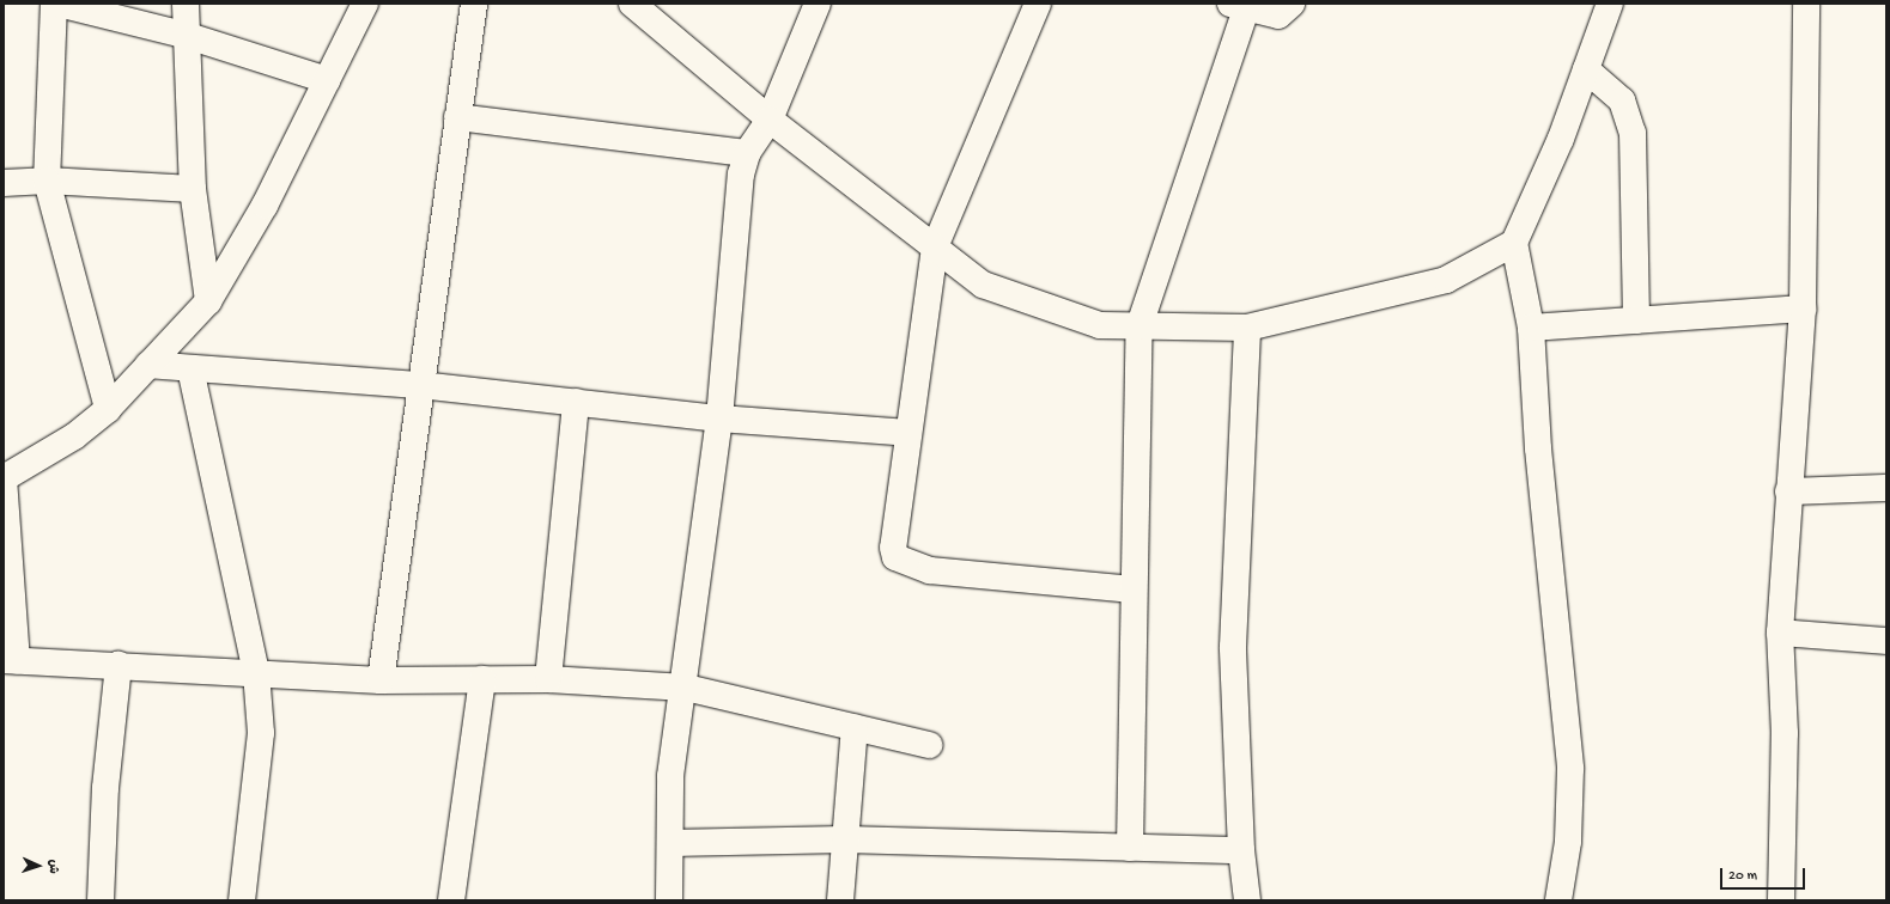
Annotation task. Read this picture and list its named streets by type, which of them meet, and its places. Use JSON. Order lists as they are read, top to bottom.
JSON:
{
  "scale_bar": "20 m",
  "north": "right"
}
